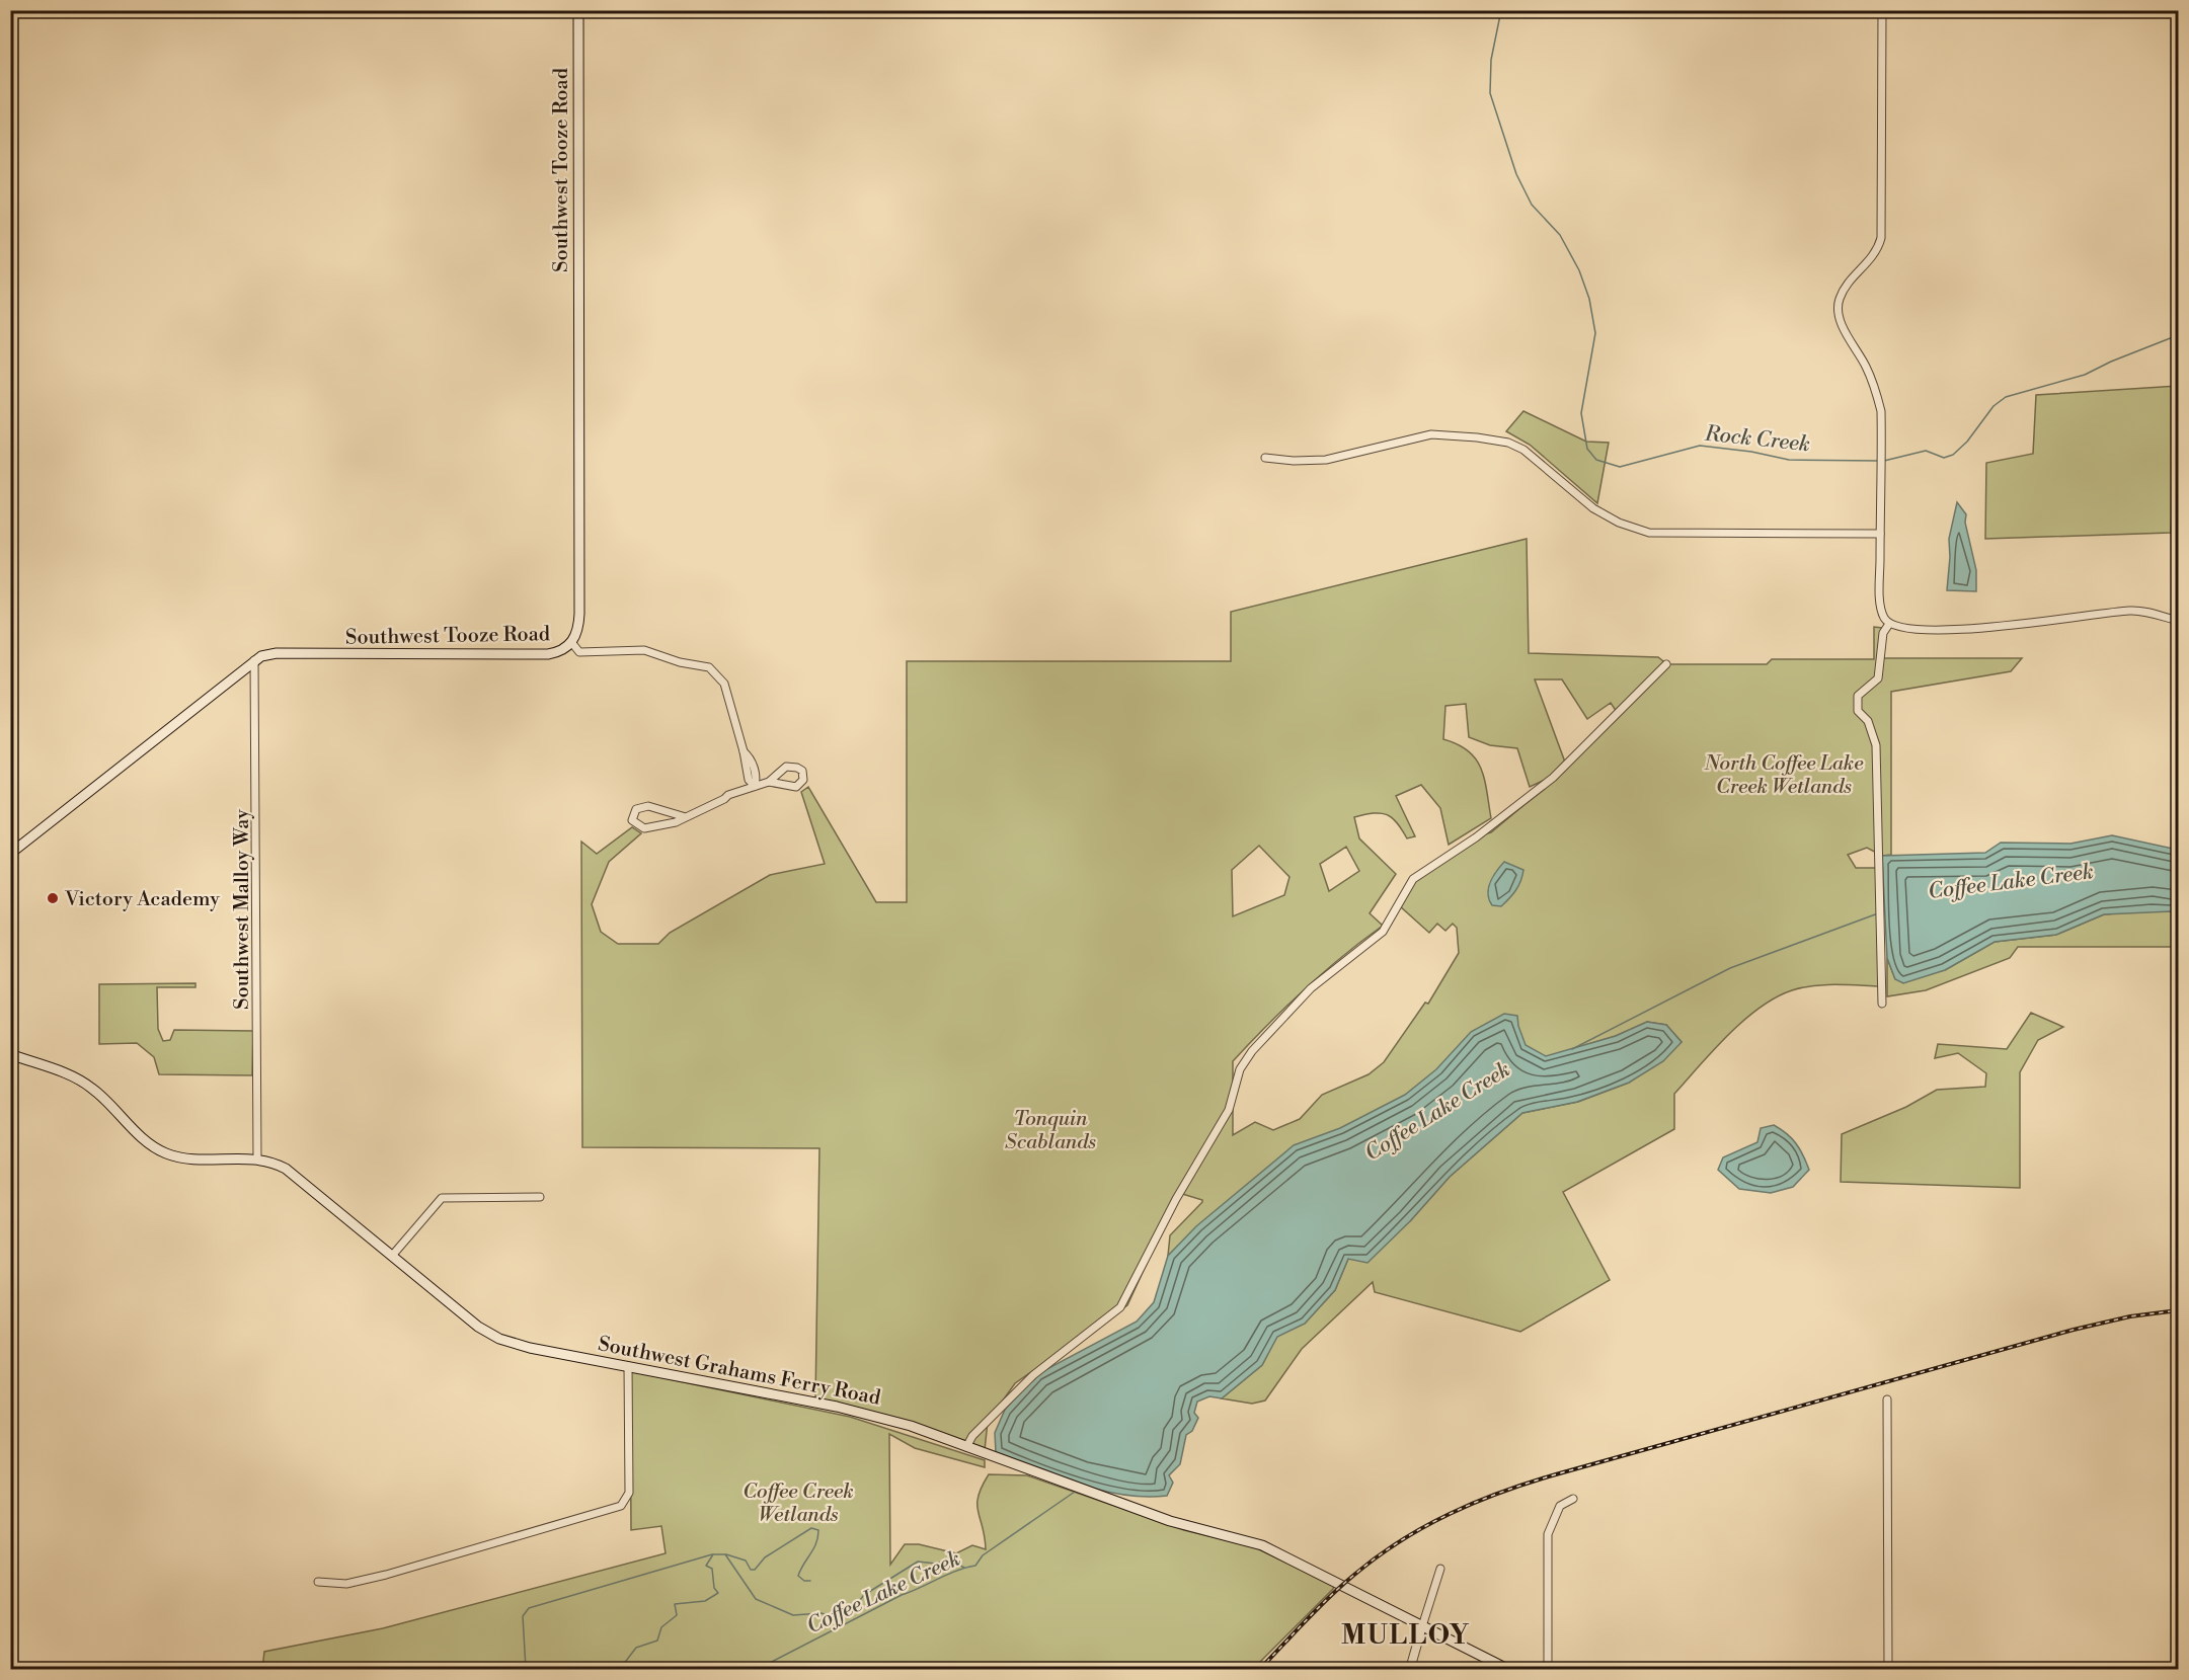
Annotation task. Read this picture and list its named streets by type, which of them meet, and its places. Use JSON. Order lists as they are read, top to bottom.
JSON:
{
  "streets": {
    "main road": ["Southwest Tooze Road", "Southwest Grahams Ferry Road"],
    "street": ["Southwest Malloy Way"]
  },
  "crossings": [
    ["Southwest Tooze Road", "Southwest Malloy Way"],
    ["Southwest Malloy Way", "Southwest Grahams Ferry Road"]
  ],
  "districts": ["MULLOY"],
  "water": ["Rock Creek", "Coffee Lake Creek"],
  "parks": ["North Coffee Lake Creek Wetlands", "Tonquin Scablands", "Coffee Creek Wetlands"],
  "places": ["Victory Academy"]
}
